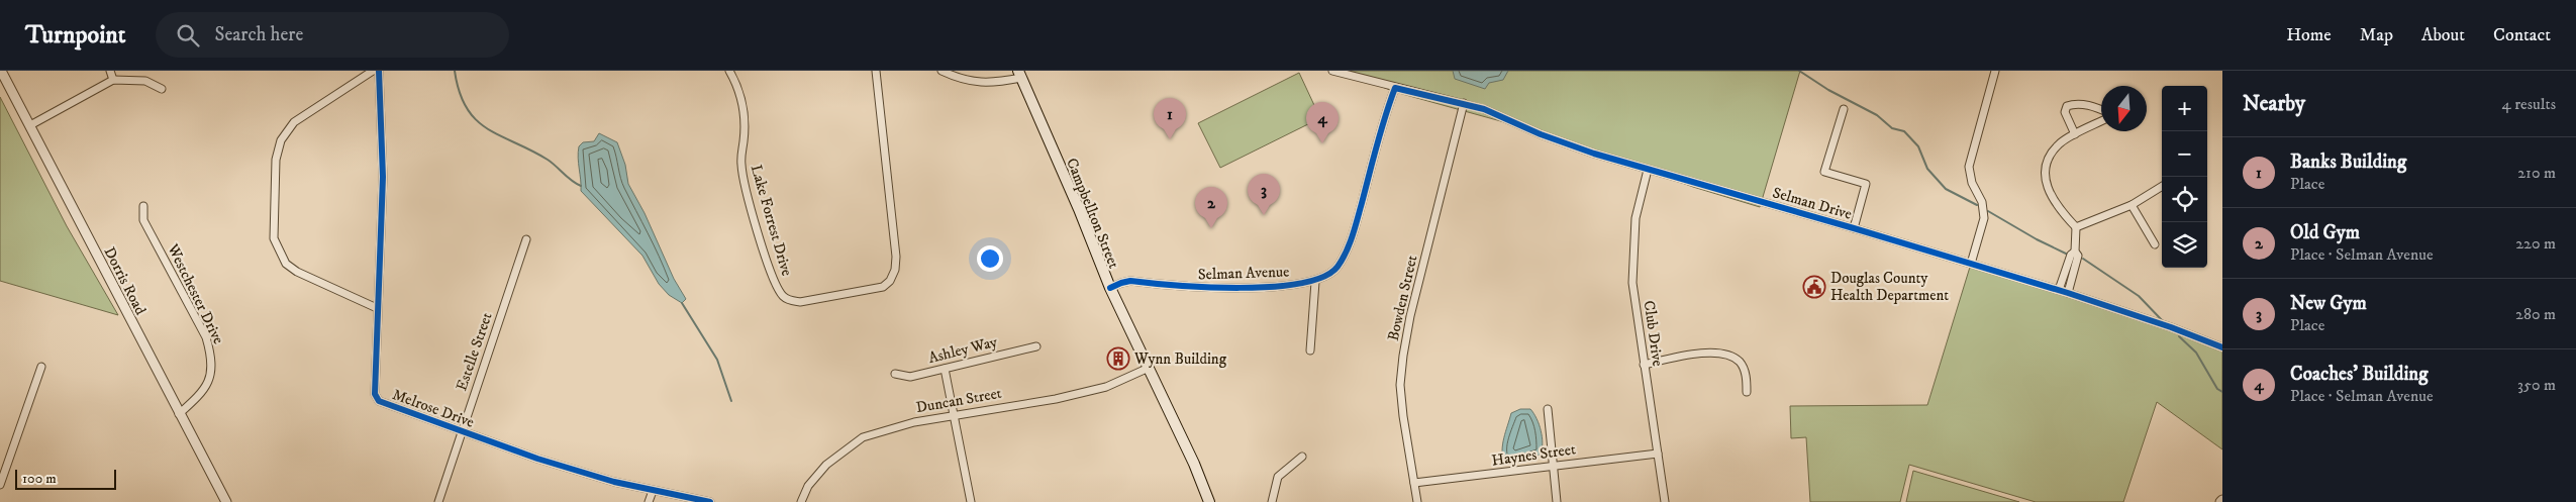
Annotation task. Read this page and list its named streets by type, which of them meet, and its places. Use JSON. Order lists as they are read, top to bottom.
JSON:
{
  "streets": {
    "main road": ["Campbellton Street"],
    "street": [
      "Selman Drive",
      "Lake Forrest Drive",
      "Selman Avenue",
      "Dorris Road",
      "Westchester Drive",
      "Bowden Street",
      "Club Drive",
      "Ashley Way",
      "Estelle Street",
      "Duncan Street",
      "Melrose Drive",
      "Haynes Street"
    ]
  },
  "crossings": [
    ["Selman Drive", "Selman Avenue"],
    ["Selman Drive", "Bowden Street"],
    ["Selman Drive", "Club Drive"],
    ["Campbellton Street", "Selman Avenue"],
    ["Campbellton Street", "Duncan Street"],
    ["Dorris Road", "Westchester Drive"],
    ["Bowden Street", "Haynes Street"],
    ["Club Drive", "Haynes Street"],
    ["Estelle Street", "Melrose Drive"]
  ],
  "places": {
    "public building": ["Douglas County Health Department"],
    "building": ["Wynn Building"]
  },
  "scale_bar": "100 m",
  "north": "bottom",
  "page": {
    "header": "Turnpoint",
    "search": "Search here",
    "nav": [
      "Home",
      "Map",
      "About",
      "Contact"
    ],
    "heading": ["Nearby", "4 results"],
    "map_buttons": ["+", "−"],
    "pins": [
      "1",
      "4",
      "3",
      "2"
    ],
    "list": [
      {
        "mark": "1",
        "name": "Banks Building",
        "note": "Place",
        "value": "210 m"
      },
      {
        "mark": "2",
        "name": "Old Gym",
        "note": "Place · Selman Avenue",
        "value": "220 m"
      },
      {
        "mark": "3",
        "name": "New Gym",
        "note": "Place",
        "value": "280 m"
      },
      {
        "mark": "4",
        "name": "Coaches' Building",
        "note": "Place · Selman Avenue",
        "value": "350 m"
      }
    ],
    "scale": "100 m"
  }
}
